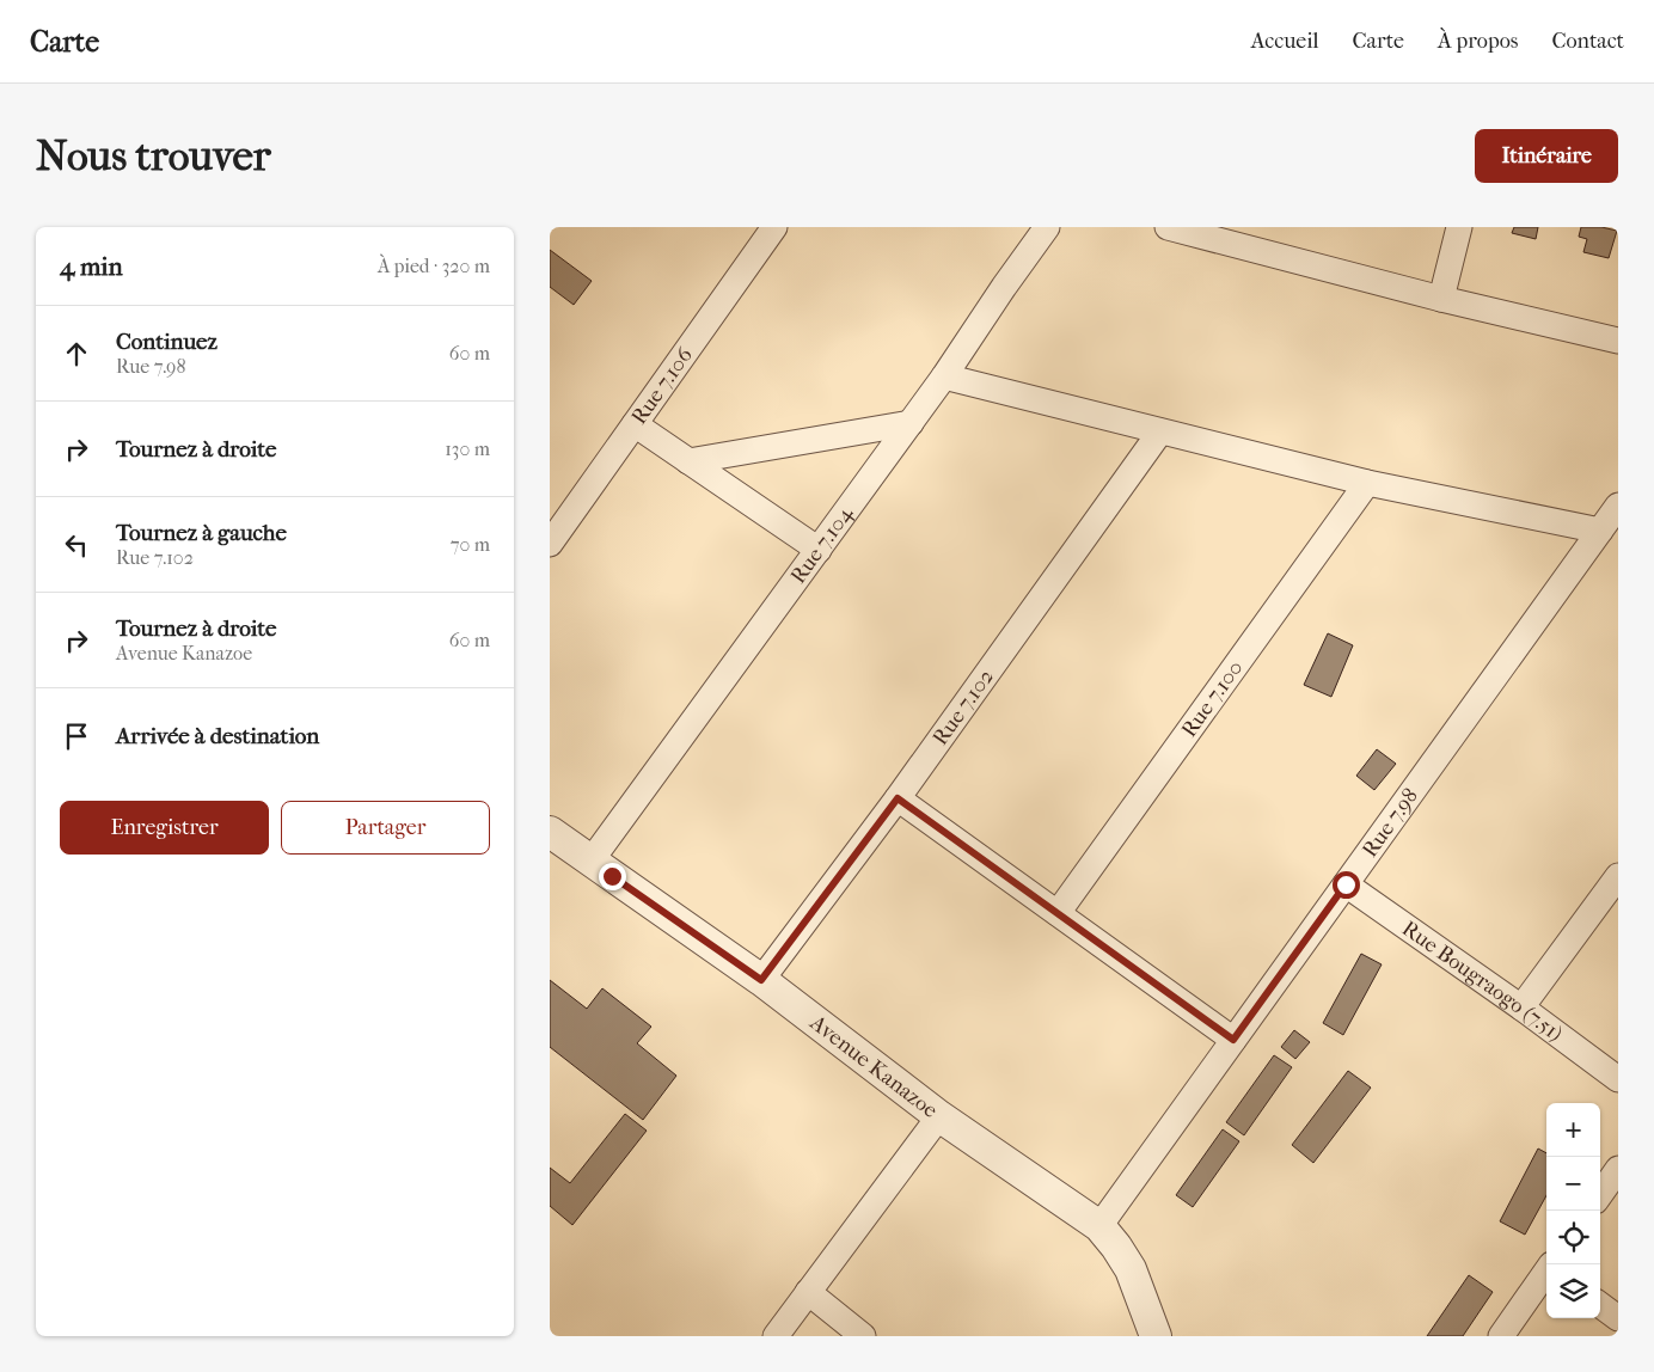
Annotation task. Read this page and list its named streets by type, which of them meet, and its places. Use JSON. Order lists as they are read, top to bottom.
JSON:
{
  "streets": {
    "street": [
      "Rue 7.106",
      "Rue 7.104",
      "Rue 7.100",
      "Rue 7.102",
      "Rue 7.98",
      "Rue Bougraogo (7.51)",
      "Avenue Kanazoe"
    ]
  },
  "crossings": [
    ["Rue 7.104", "Avenue Kanazoe"],
    ["Rue 7.102", "Avenue Kanazoe"],
    ["Rue 7.98", "Rue Bougraogo (7.51)"],
    ["Rue 7.98", "Avenue Kanazoe"]
  ],
  "page": {
    "header": "Carte",
    "nav": [
      "Accueil",
      "Carte",
      "À propos",
      "Contact"
    ],
    "buttons": [
      "Itinéraire",
      ["Enregistrer", "Partager"]
    ],
    "title": "Nous trouver",
    "heading": ["4 min", "À pied · 320 m"],
    "list": [
      ["Continuez", "Rue 7.98", "60 m"],
      ["Tournez à droite", "130 m"],
      ["Tournez à gauche", "Rue 7.102", "70 m"],
      ["Tournez à droite", "Avenue Kanazoe", "60 m"],
      "Arrivée à destination"
    ],
    "map_buttons": ["+", "−"]
  }
}
